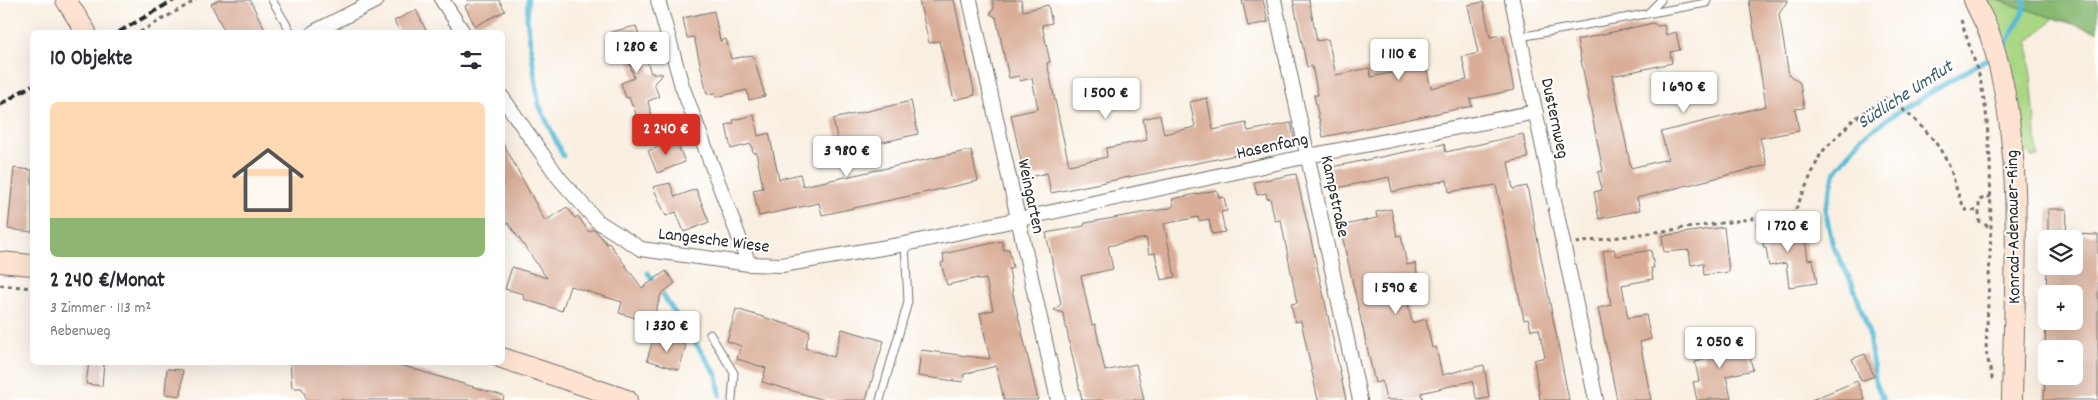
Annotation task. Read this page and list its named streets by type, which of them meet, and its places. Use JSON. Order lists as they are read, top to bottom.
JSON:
{
  "streets": {
    "street": [
      "Dusternweg",
      "Hasenfang",
      "Weingarten",
      "Kampstraße",
      "Konrad-Adenauer-Ring",
      "Langesche Wiese"
    ]
  },
  "crossings": [
    ["Dusternweg", "Hasenfang"],
    ["Hasenfang", "Weingarten"],
    ["Hasenfang", "Kampstraße"],
    ["Hasenfang", "Langesche Wiese"],
    ["Weingarten", "Langesche Wiese"]
  ],
  "water": ["Südliche Umflut"],
  "page": {
    "heading": "10 Objekte",
    "price": [
      "1 280 €",
      "1 110 €",
      "1 690 €",
      "1 500 €",
      "2 240 €",
      "3 980 €",
      "1 720 €",
      "1 590 €",
      "1 330 €",
      "2 050 €"
    ],
    "list": [
      {
        "name": "2 240 €/Monat",
        "note": "3 Zimmer · 113 m² · Rebenweg"
      }
    ],
    "map_buttons": ["+", "−"]
  }
}
